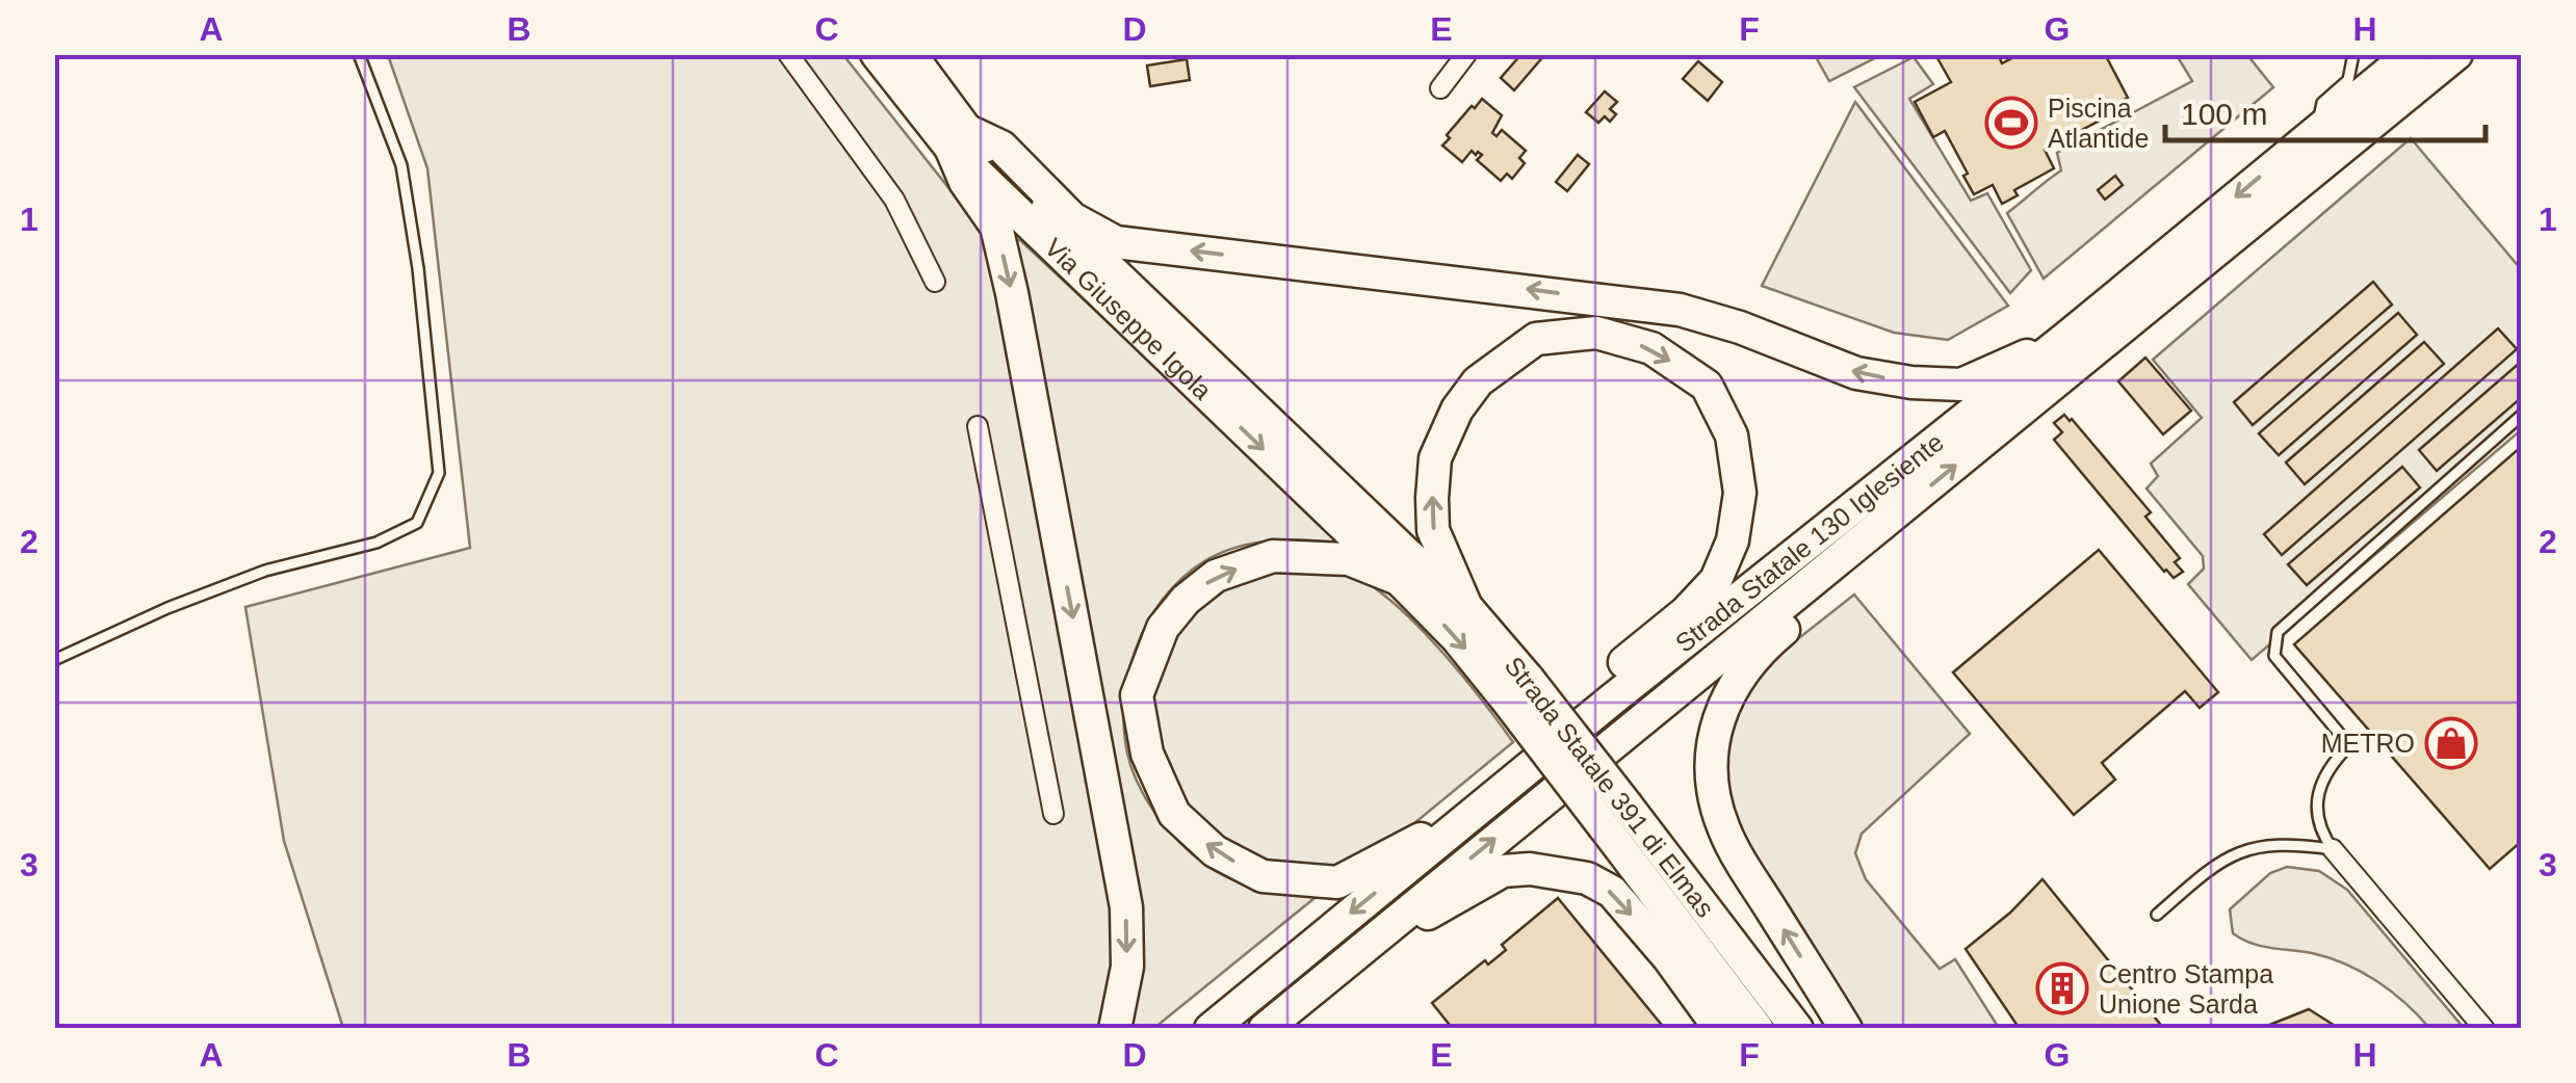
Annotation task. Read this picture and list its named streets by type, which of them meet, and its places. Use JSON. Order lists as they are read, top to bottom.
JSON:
{
  "streets": {
    "main road": ["Via Giuseppe Igola", "Strada Statale 130 Iglesiente", "Strada Statale 391 di Elmas"]
  },
  "crossings": [
    ["Via Giuseppe Igola", "Strada Statale 391 di Elmas"]
  ],
  "places": {
    "sports": ["Piscina Atlantide"],
    "shop": ["METRO"],
    "building": ["Centro Stampa Unione Sarda"]
  },
  "scale_bar": "100 m",
  "grid": {
    "columns": [
      "A",
      "B",
      "C",
      "D",
      "E",
      "F",
      "G",
      "H"
    ],
    "rows": ["1", "2", "3"]
  }
}
